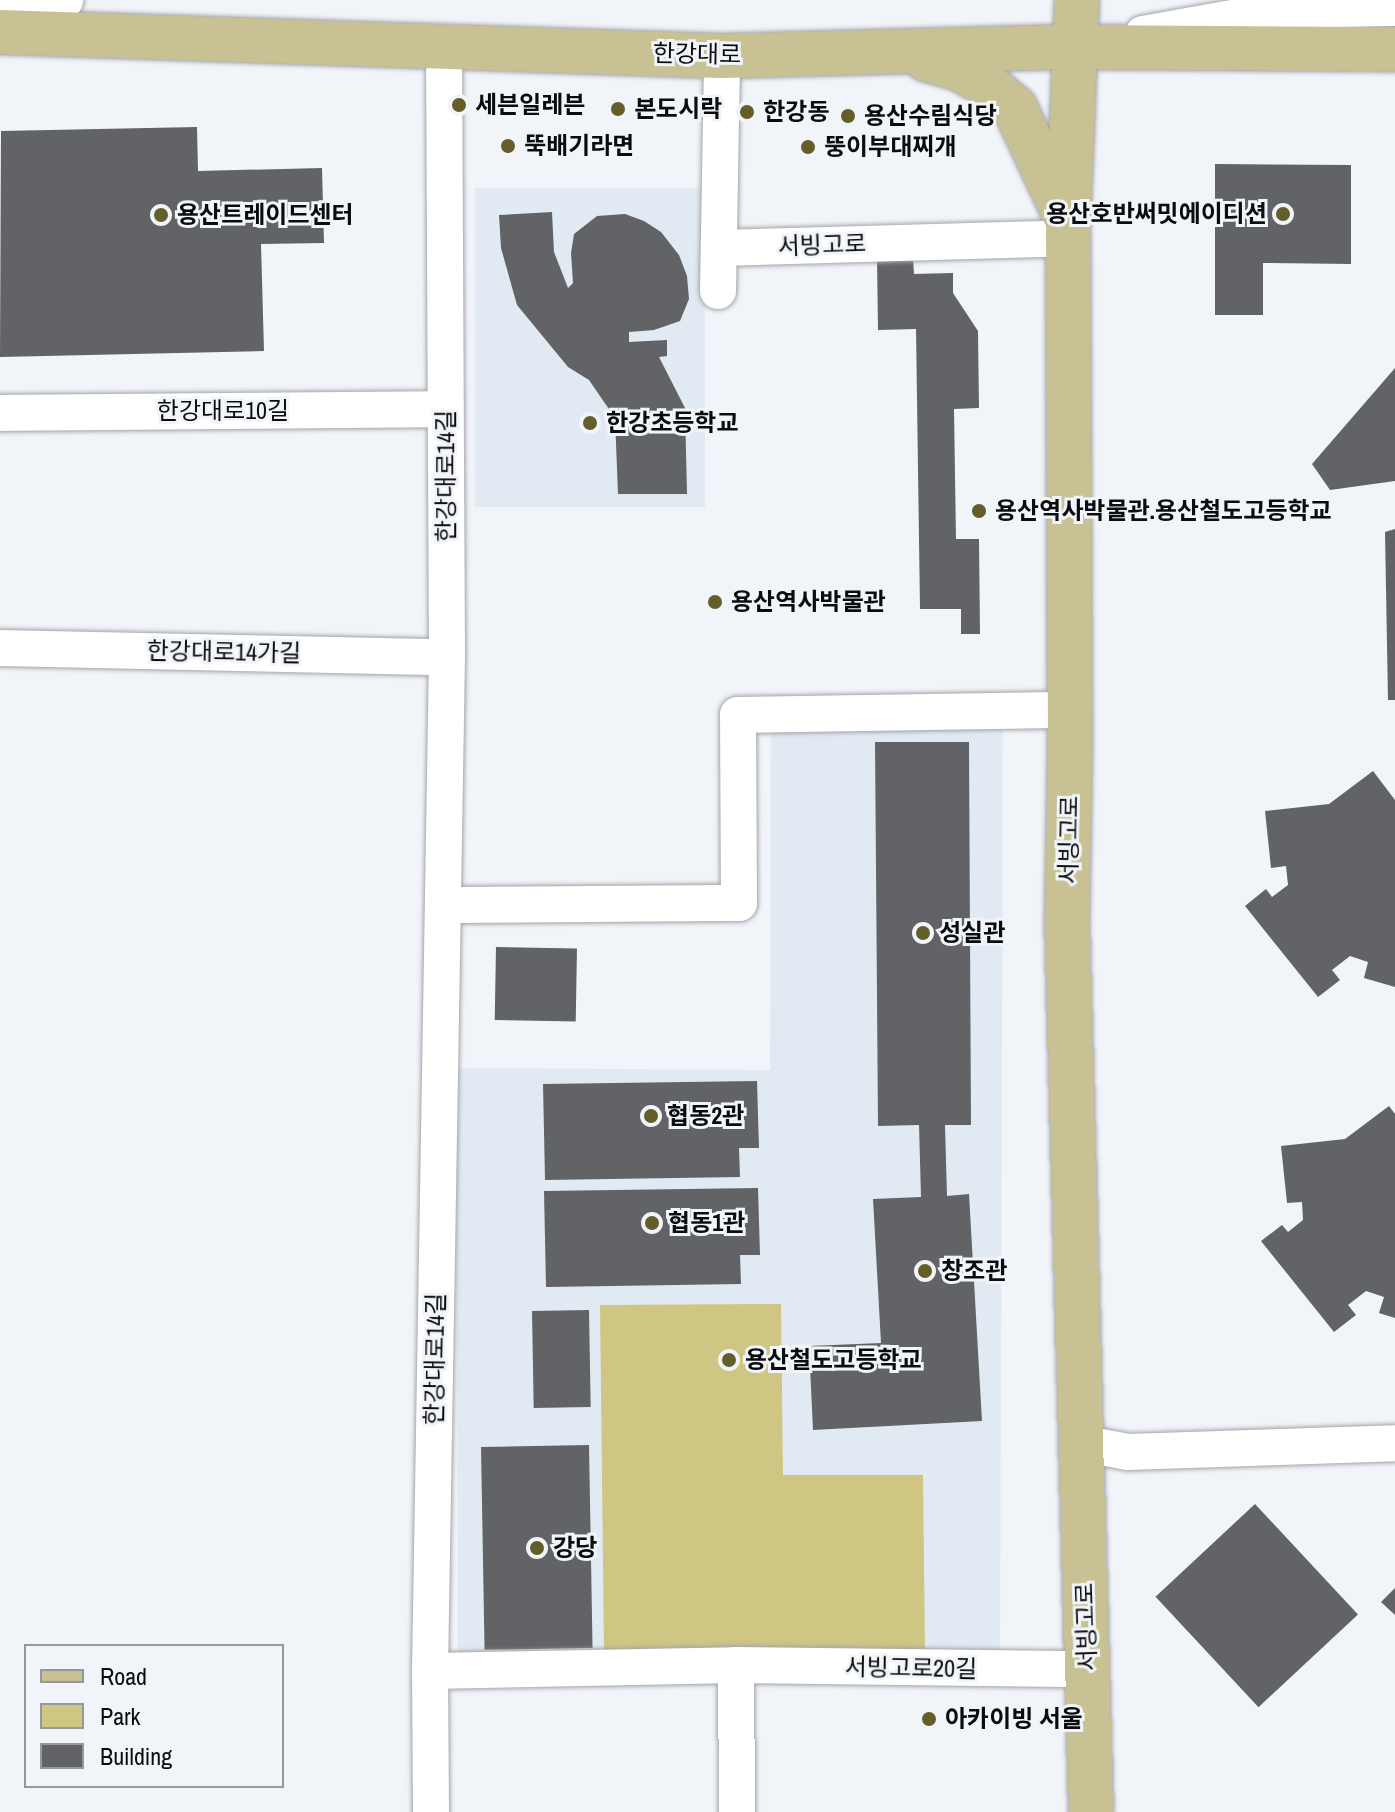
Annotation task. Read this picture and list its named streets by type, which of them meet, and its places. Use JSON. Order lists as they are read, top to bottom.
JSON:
{
  "streets": {
    "main road": ["한강대로", "서빙고로"],
    "street": [
      "한강대로10길",
      "한강대로14길",
      "한강대로14가길",
      "서빙고로20길"
    ]
  },
  "crossings": [
    ["한강대로", "서빙고로"],
    ["한강대로", "한강대로14길"],
    ["서빙고로", "서빙고로20길"],
    ["한강대로10길", "한강대로14길"],
    ["한강대로14길", "한강대로14가길"],
    ["한강대로14길", "서빙고로20길"]
  ],
  "places": [
    "세븐일레븐",
    "본도시락",
    "한강동",
    "용산수림식당",
    "뚝배기라면",
    "뚱이부대찌개",
    "용산호반써밋에이디션",
    "용산트레이드센터",
    "한강초등학교",
    "용산역사박물관.용산철도고등학교",
    "용산역사박물관",
    "성실관",
    "협동2관",
    "협동1관",
    "창조관",
    "용산철도고등학교",
    "강당",
    "아카이빙 서울"
  ],
  "legend": ["Road", "Park", "Building"]
}
